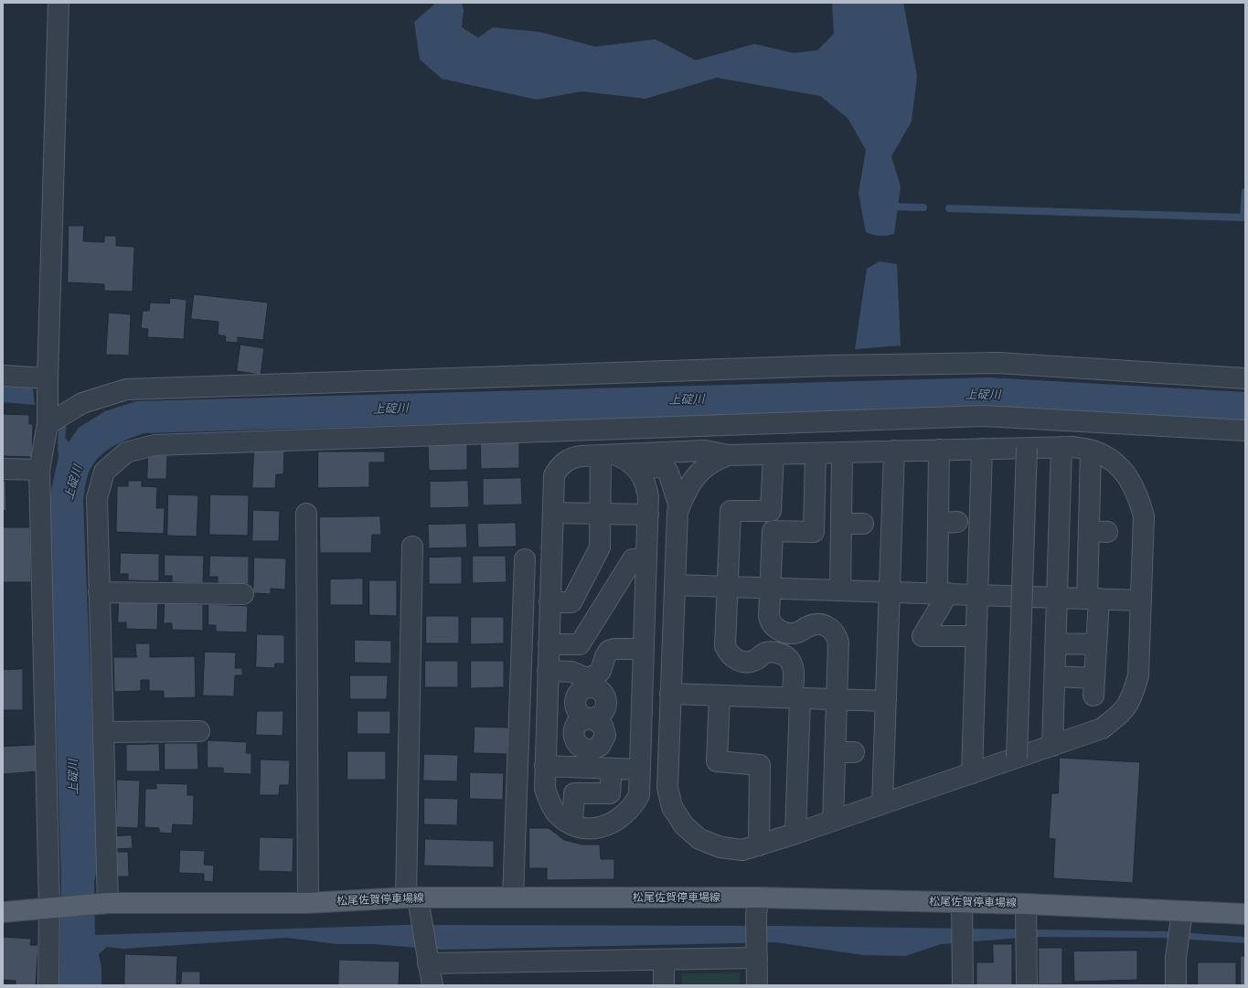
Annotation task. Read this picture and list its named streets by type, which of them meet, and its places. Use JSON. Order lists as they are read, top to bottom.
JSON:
{
  "streets": {
    "main road": ["松尾佐賀停車場線"]
  },
  "water": ["上碇川"]
}
